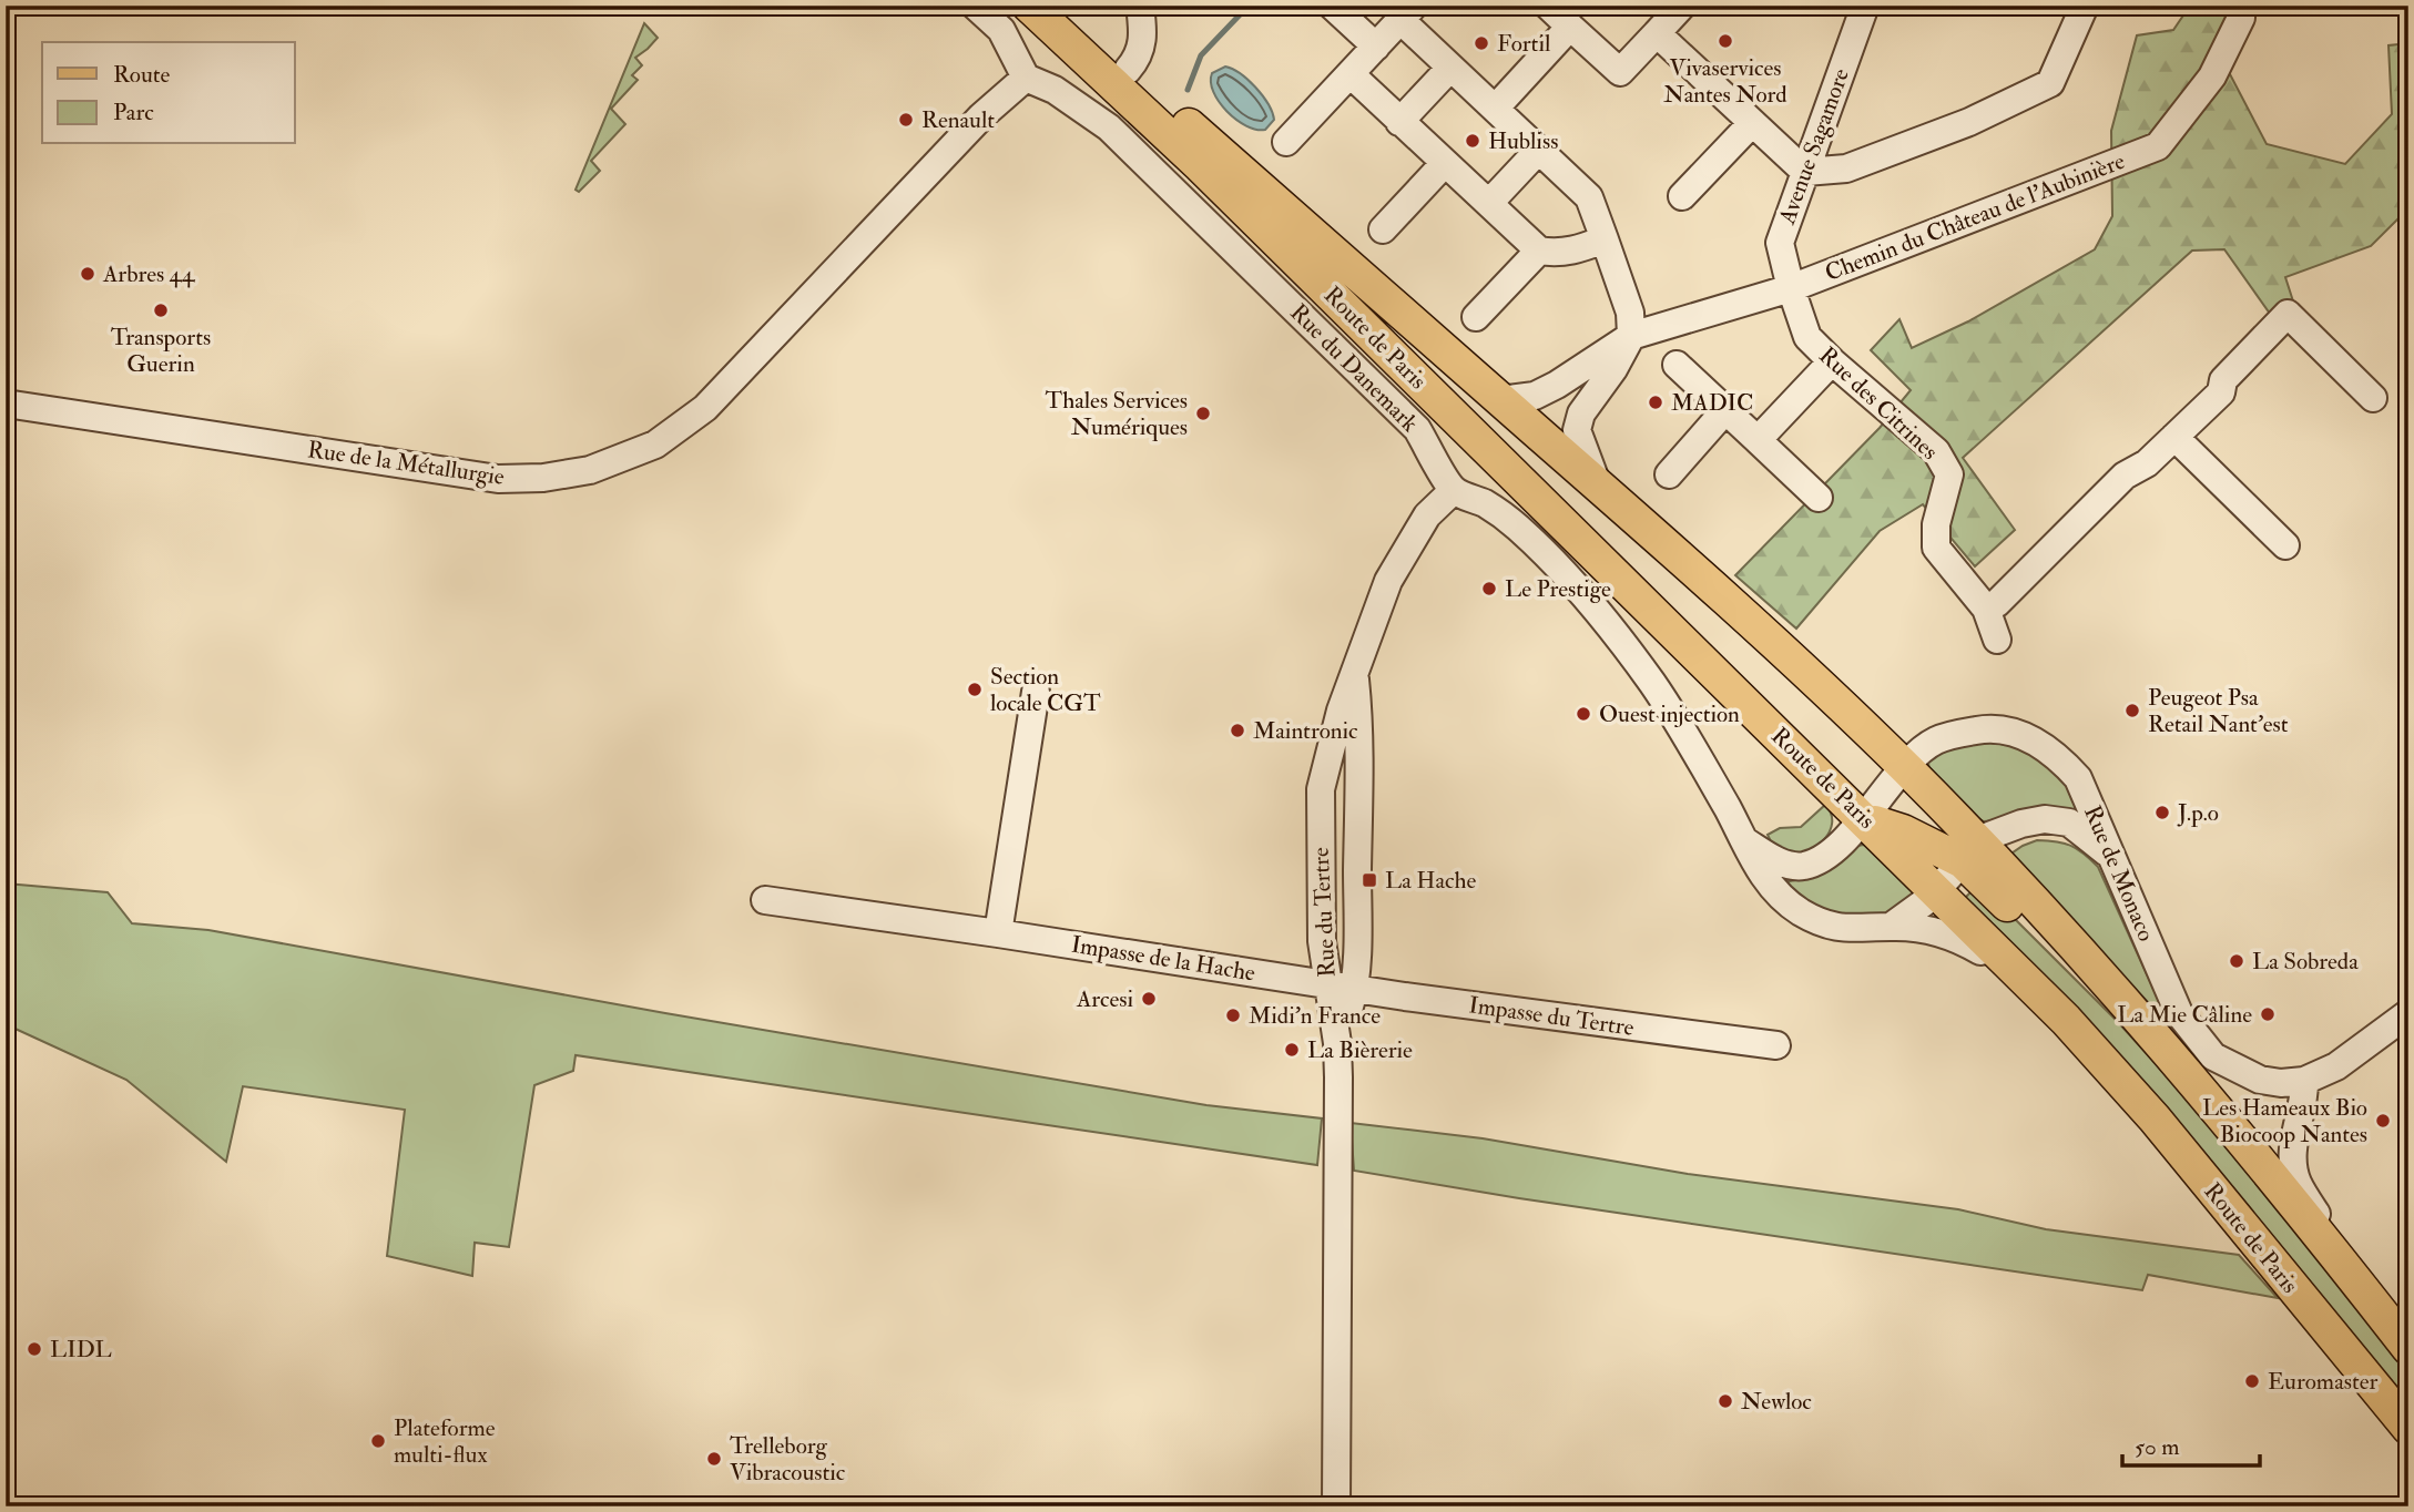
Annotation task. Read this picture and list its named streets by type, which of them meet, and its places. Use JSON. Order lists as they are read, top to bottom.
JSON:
{
  "streets": {
    "main road": ["Route de Paris"],
    "street": [
      "Avenue Sagamore",
      "Chemin du Château de l'Aubinière",
      "Rue du Danemark",
      "Rue des Citrines",
      "Rue de la Métallurgie",
      "Rue de Monaco",
      "Rue du Tertre",
      "Impasse de la Hache",
      "Impasse du Tertre"
    ]
  },
  "crossings": [
    ["Avenue Sagamore", "Chemin du Château de l'Aubinière"],
    ["Avenue Sagamore", "Rue des Citrines"],
    ["Chemin du Château de l'Aubinière", "Route de Paris"],
    ["Chemin du Château de l'Aubinière", "Rue des Citrines"],
    ["Route de Paris", "Rue de Monaco"],
    ["Rue du Danemark", "Rue de la Métallurgie"],
    ["Rue du Danemark", "Rue du Tertre"],
    ["Rue du Tertre", "Impasse de la Hache"],
    ["Rue du Tertre", "Impasse du Tertre"],
    ["Impasse de la Hache", "Impasse du Tertre"]
  ],
  "places": {
    "other": [
      "Vivaservices Nantes Nord",
      "Fortil",
      "Renault",
      "Hubliss",
      "Arbres 44",
      "Transports Guerin",
      "MADIC",
      "Thales Services Numériques",
      "Le Prestige",
      "Section locale CGT",
      "Peugeot Psa Retail Nant'est",
      "Ouest injection",
      "Maintronic",
      "J.p.o",
      "La Sobreda",
      "Arcesi",
      "La Mie Câline",
      "Midi'n France",
      "La Bièrerie",
      "Les Hameaux Bio Biocoop Nantes",
      "LIDL",
      "Euromaster",
      "Newloc",
      "Plateforme multi-flux",
      "Trelleborg Vibracoustic"
    ],
    "transit": ["La Hache"]
  },
  "legend": ["Route", "Parc"],
  "scale_bar": "50 m"
}
